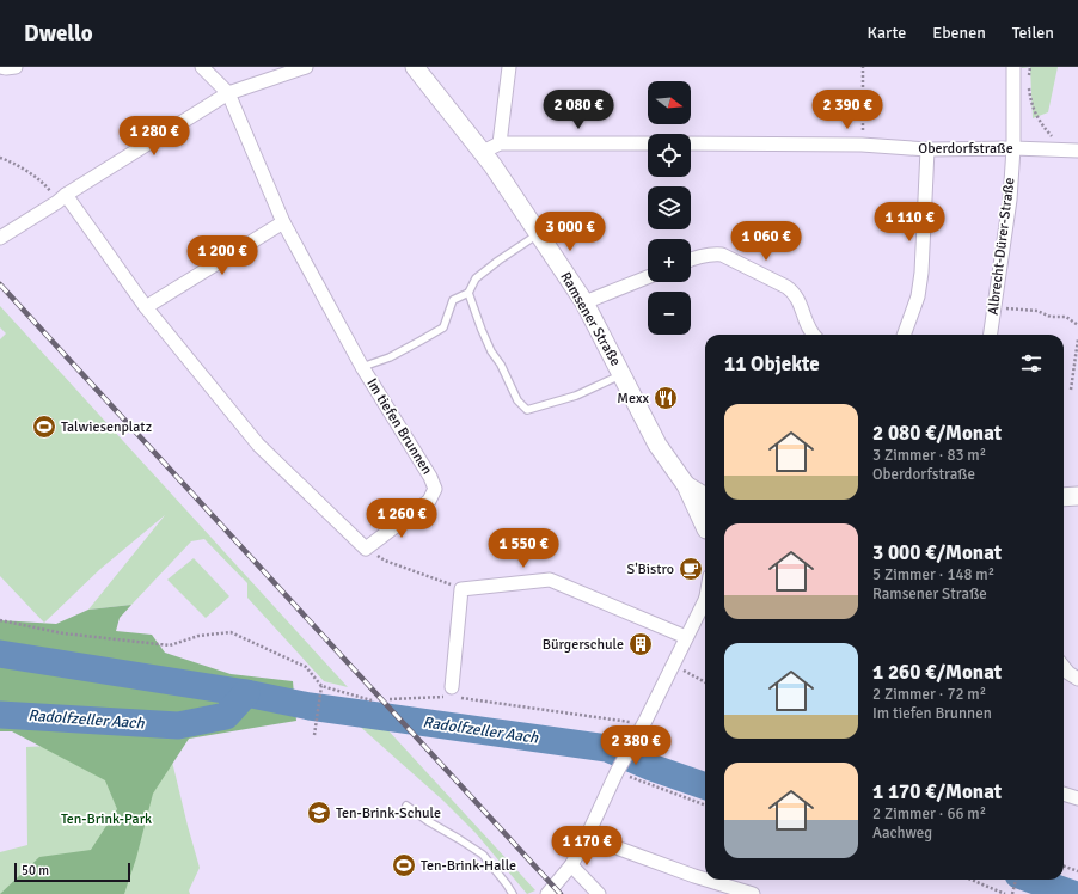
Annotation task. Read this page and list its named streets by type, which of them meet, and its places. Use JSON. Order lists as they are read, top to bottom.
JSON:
{
  "streets": {
    "main road": ["Ramsener Straße"],
    "street": ["Oberdorfstraße", "Albrecht-Dürer-Straße", "Im tiefen Brunnen"]
  },
  "crossings": [
    ["Oberdorfstraße", "Albrecht-Dürer-Straße"]
  ],
  "water": ["Radolfzeller Aach"],
  "parks": ["Ten-Brink-Park"],
  "places": {
    "restaurant": ["Mexx"],
    "sports": ["Talwiesenplatz", "Ten-Brink-Halle"],
    "cafe": ["S'Bistro"],
    "building": ["Bürgerschule"],
    "school or university": ["Ten-Brink-Schule"]
  },
  "scale_bar": "50 m",
  "north": "right",
  "page": {
    "header": "Dwello",
    "nav": ["Karte", "Ebenen", "Teilen"],
    "map_buttons": ["+", "−"],
    "price": [
      "2 080 €",
      "2 390 €",
      "1 280 €",
      "1 110 €",
      "3 000 €",
      "1 060 €",
      "1 200 €",
      "1 260 €",
      "1 550 €",
      "2 380 €",
      "1 170 €"
    ],
    "heading": "11 Objekte",
    "list": [
      {
        "name": "2 080 €/Monat",
        "note": "3 Zimmer · 83 m² · Oberdorfstraße"
      },
      {
        "name": "3 000 €/Monat",
        "note": "5 Zimmer · 148 m² · Ramsener Straße"
      },
      {
        "name": "1 260 €/Monat",
        "note": "2 Zimmer · 72 m² · Im tiefen Brunnen"
      },
      {
        "name": "1 170 €/Monat",
        "note": "2 Zimmer · 66 m² · Aachweg"
      }
    ],
    "scale": "50 m"
  }
}
